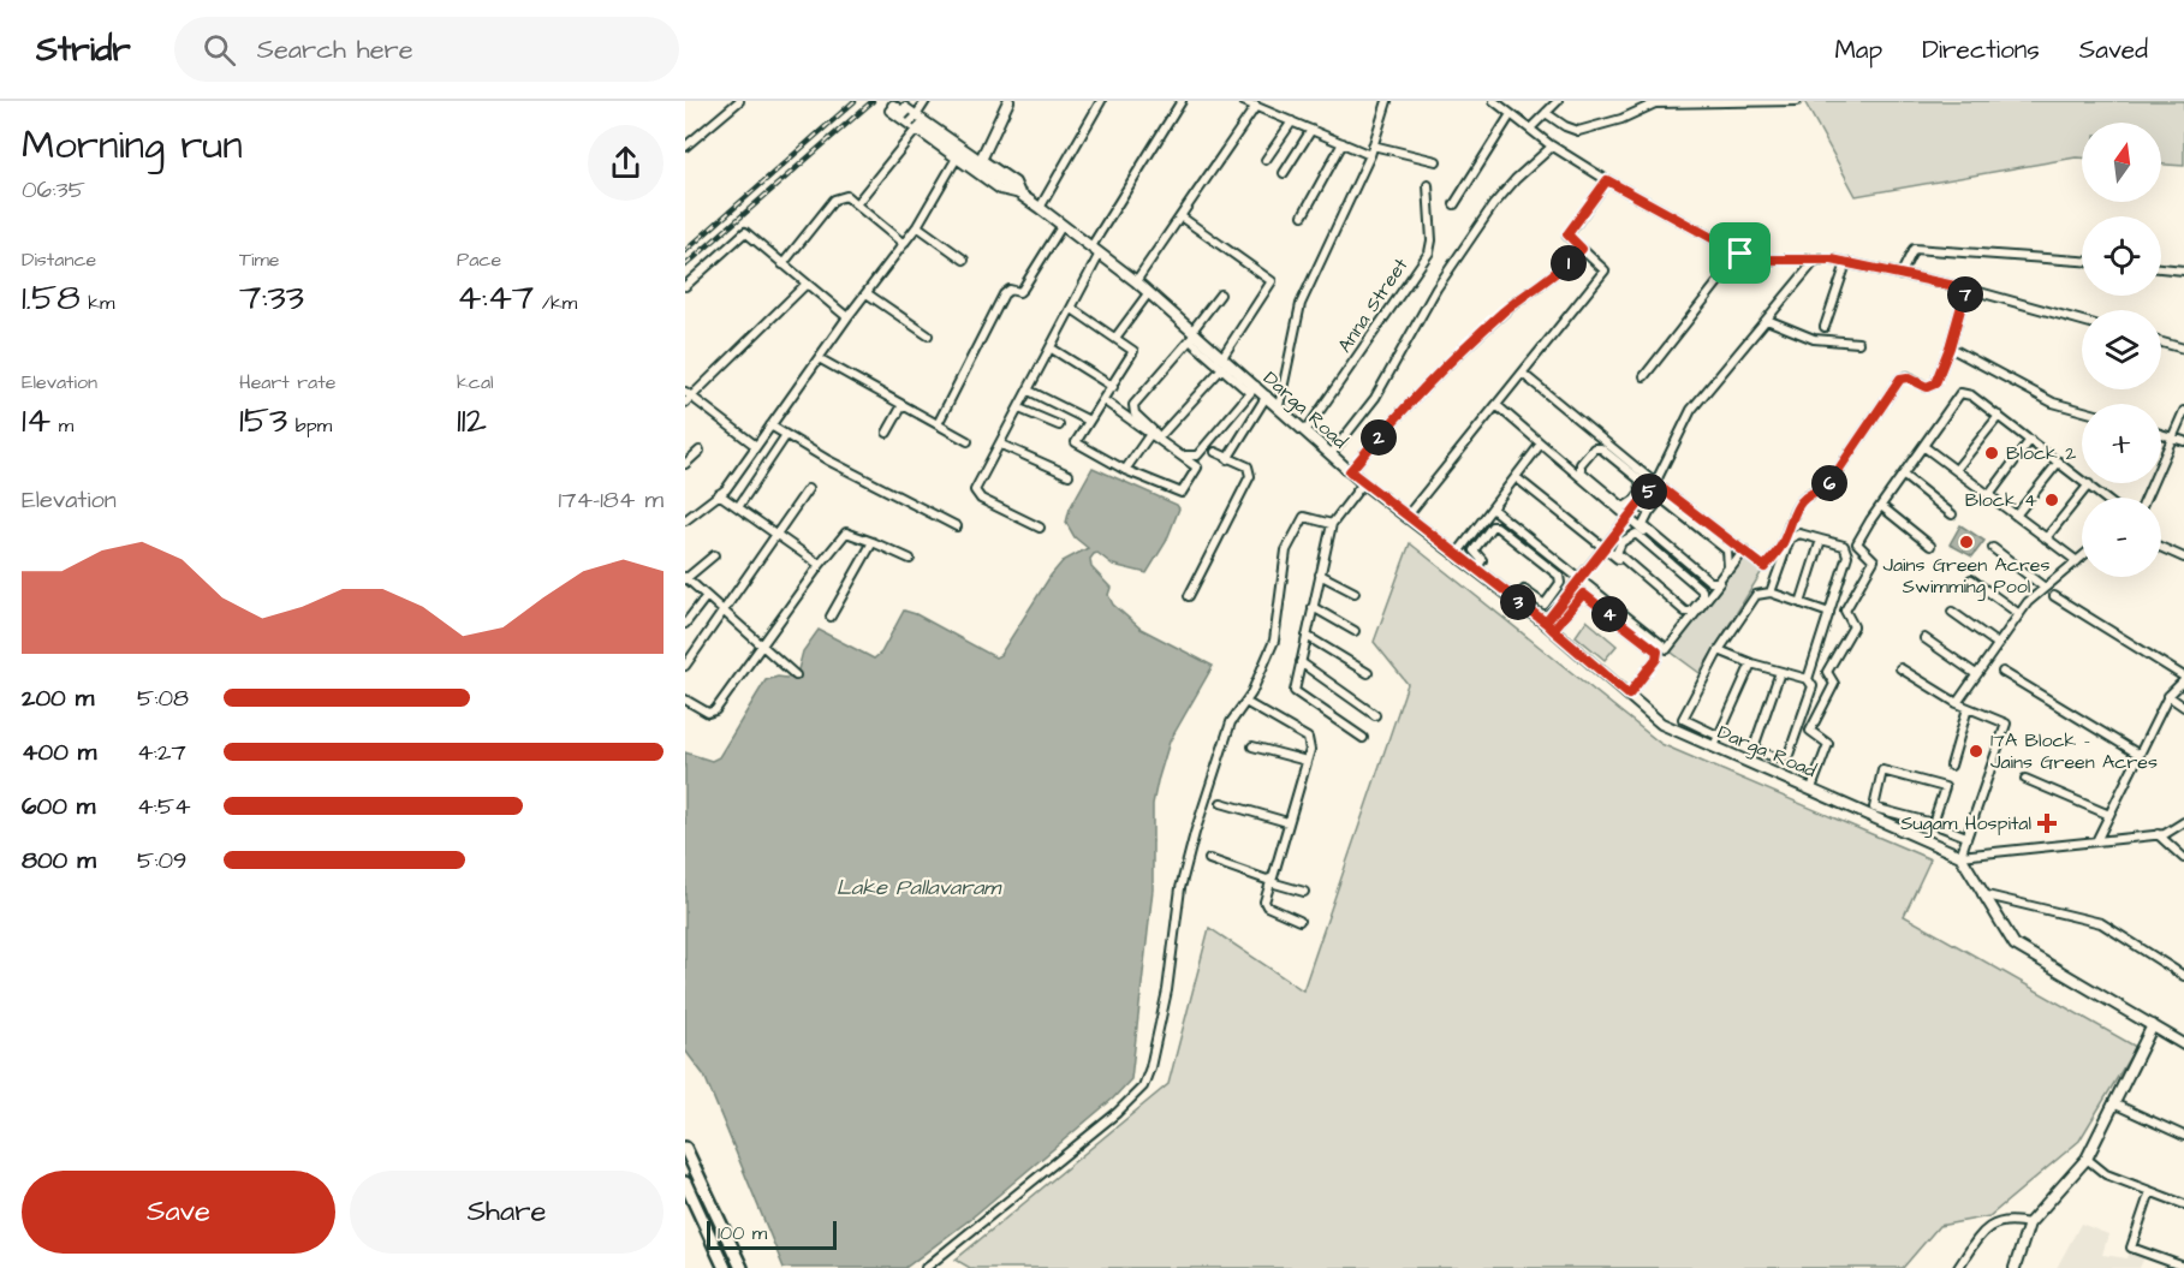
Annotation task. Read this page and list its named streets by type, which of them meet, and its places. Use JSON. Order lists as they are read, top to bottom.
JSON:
{
  "streets": {
    "street": ["Anna Street", "Darga Road"]
  },
  "crossings": [
    ["Anna Street", "Darga Road"]
  ],
  "water": ["Lake Pallavaram"],
  "places": {
    "other": [
      "Block 2",
      "Block 4",
      "Jains Green Acres Swimming Pool",
      "17A Block - Jains Green Acres"
    ],
    "health": ["Sugam Hospital"]
  },
  "scale_bar": "100 m",
  "north": "top",
  "page": {
    "header": "Stridr",
    "search": "Search here",
    "nav": ["Map", "Directions", "Saved"],
    "heading": ["Morning run", "06:35"],
    "map_buttons": ["+", "−"],
    "stats": [
      ["Distance", "1.58 km"],
      ["Time", "7:33"],
      ["Pace", "4:47 /km"],
      ["Elevation", "14 m"],
      ["Heart rate", "153 bpm"],
      ["kcal", "112"]
    ],
    "pins": [
      "1",
      "7",
      "2",
      "6",
      "5",
      "3",
      "4"
    ],
    "chart": ["Elevation", "174–184 m"],
    "list": [
      {
        "name": "200 m",
        "note": "5:08"
      },
      {
        "name": "400 m",
        "note": "4:27"
      },
      {
        "name": "600 m",
        "note": "4:54"
      },
      {
        "name": "800 m",
        "note": "5:09"
      }
    ],
    "buttons": ["Save", "Share"],
    "scale": "100 m"
  }
}
